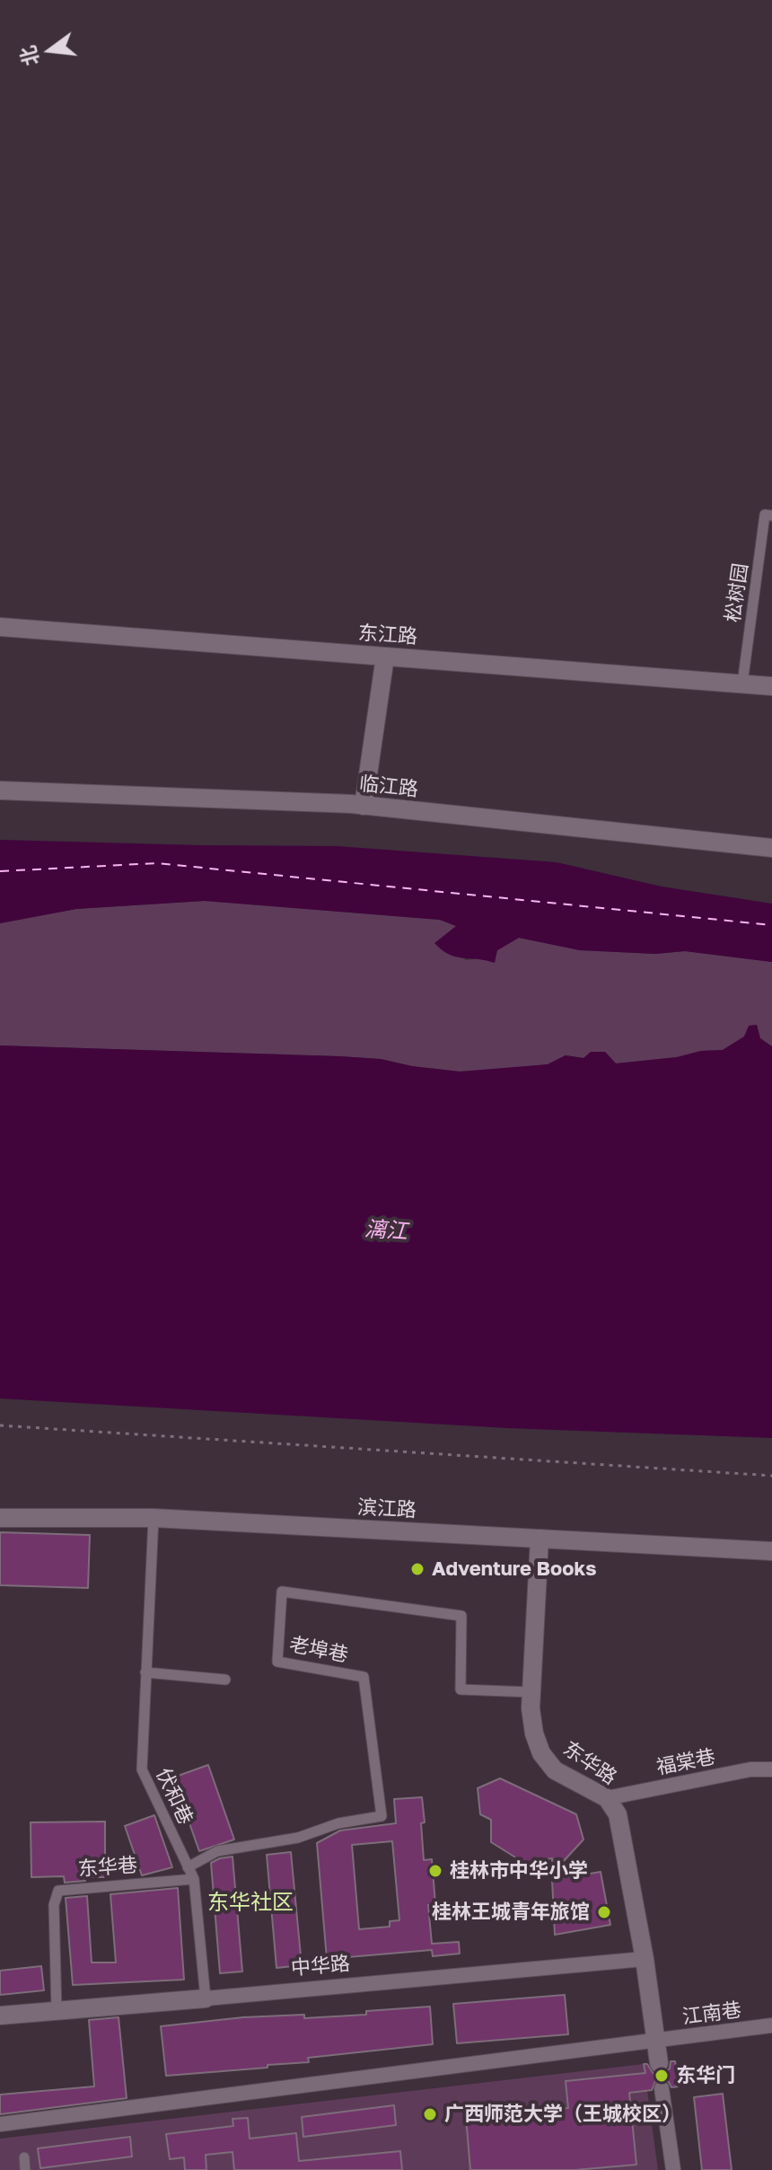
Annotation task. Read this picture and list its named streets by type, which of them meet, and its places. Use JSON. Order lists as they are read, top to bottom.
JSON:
{
  "streets": {
    "street": [
      "东江路",
      "临江路",
      "滨江路",
      "福棠巷",
      "东华路",
      "中华路",
      "江南巷"
    ],
    "lane": [
      "松树园",
      "老埠巷",
      "伏和巷",
      "东华巷"
    ]
  },
  "crossings": [
    ["松树园", "东江路"],
    ["滨江路", "东华路"],
    ["滨江路", "伏和巷"],
    ["老埠巷", "东华路"],
    ["老埠巷", "伏和巷"],
    ["福棠巷", "东华路"],
    ["东华路", "中华路"],
    ["东华路", "江南巷"],
    ["伏和巷", "东华巷"],
    ["伏和巷", "中华路"],
    ["东华巷", "中华路"]
  ],
  "districts": ["东华社区"],
  "water": ["漓江"],
  "places": [
    "Adventure Books",
    "桂林市中华小学",
    "桂林王城青年旅馆",
    "东华门",
    "广西师范大学（王城校区）"
  ],
  "north": "left"
}
